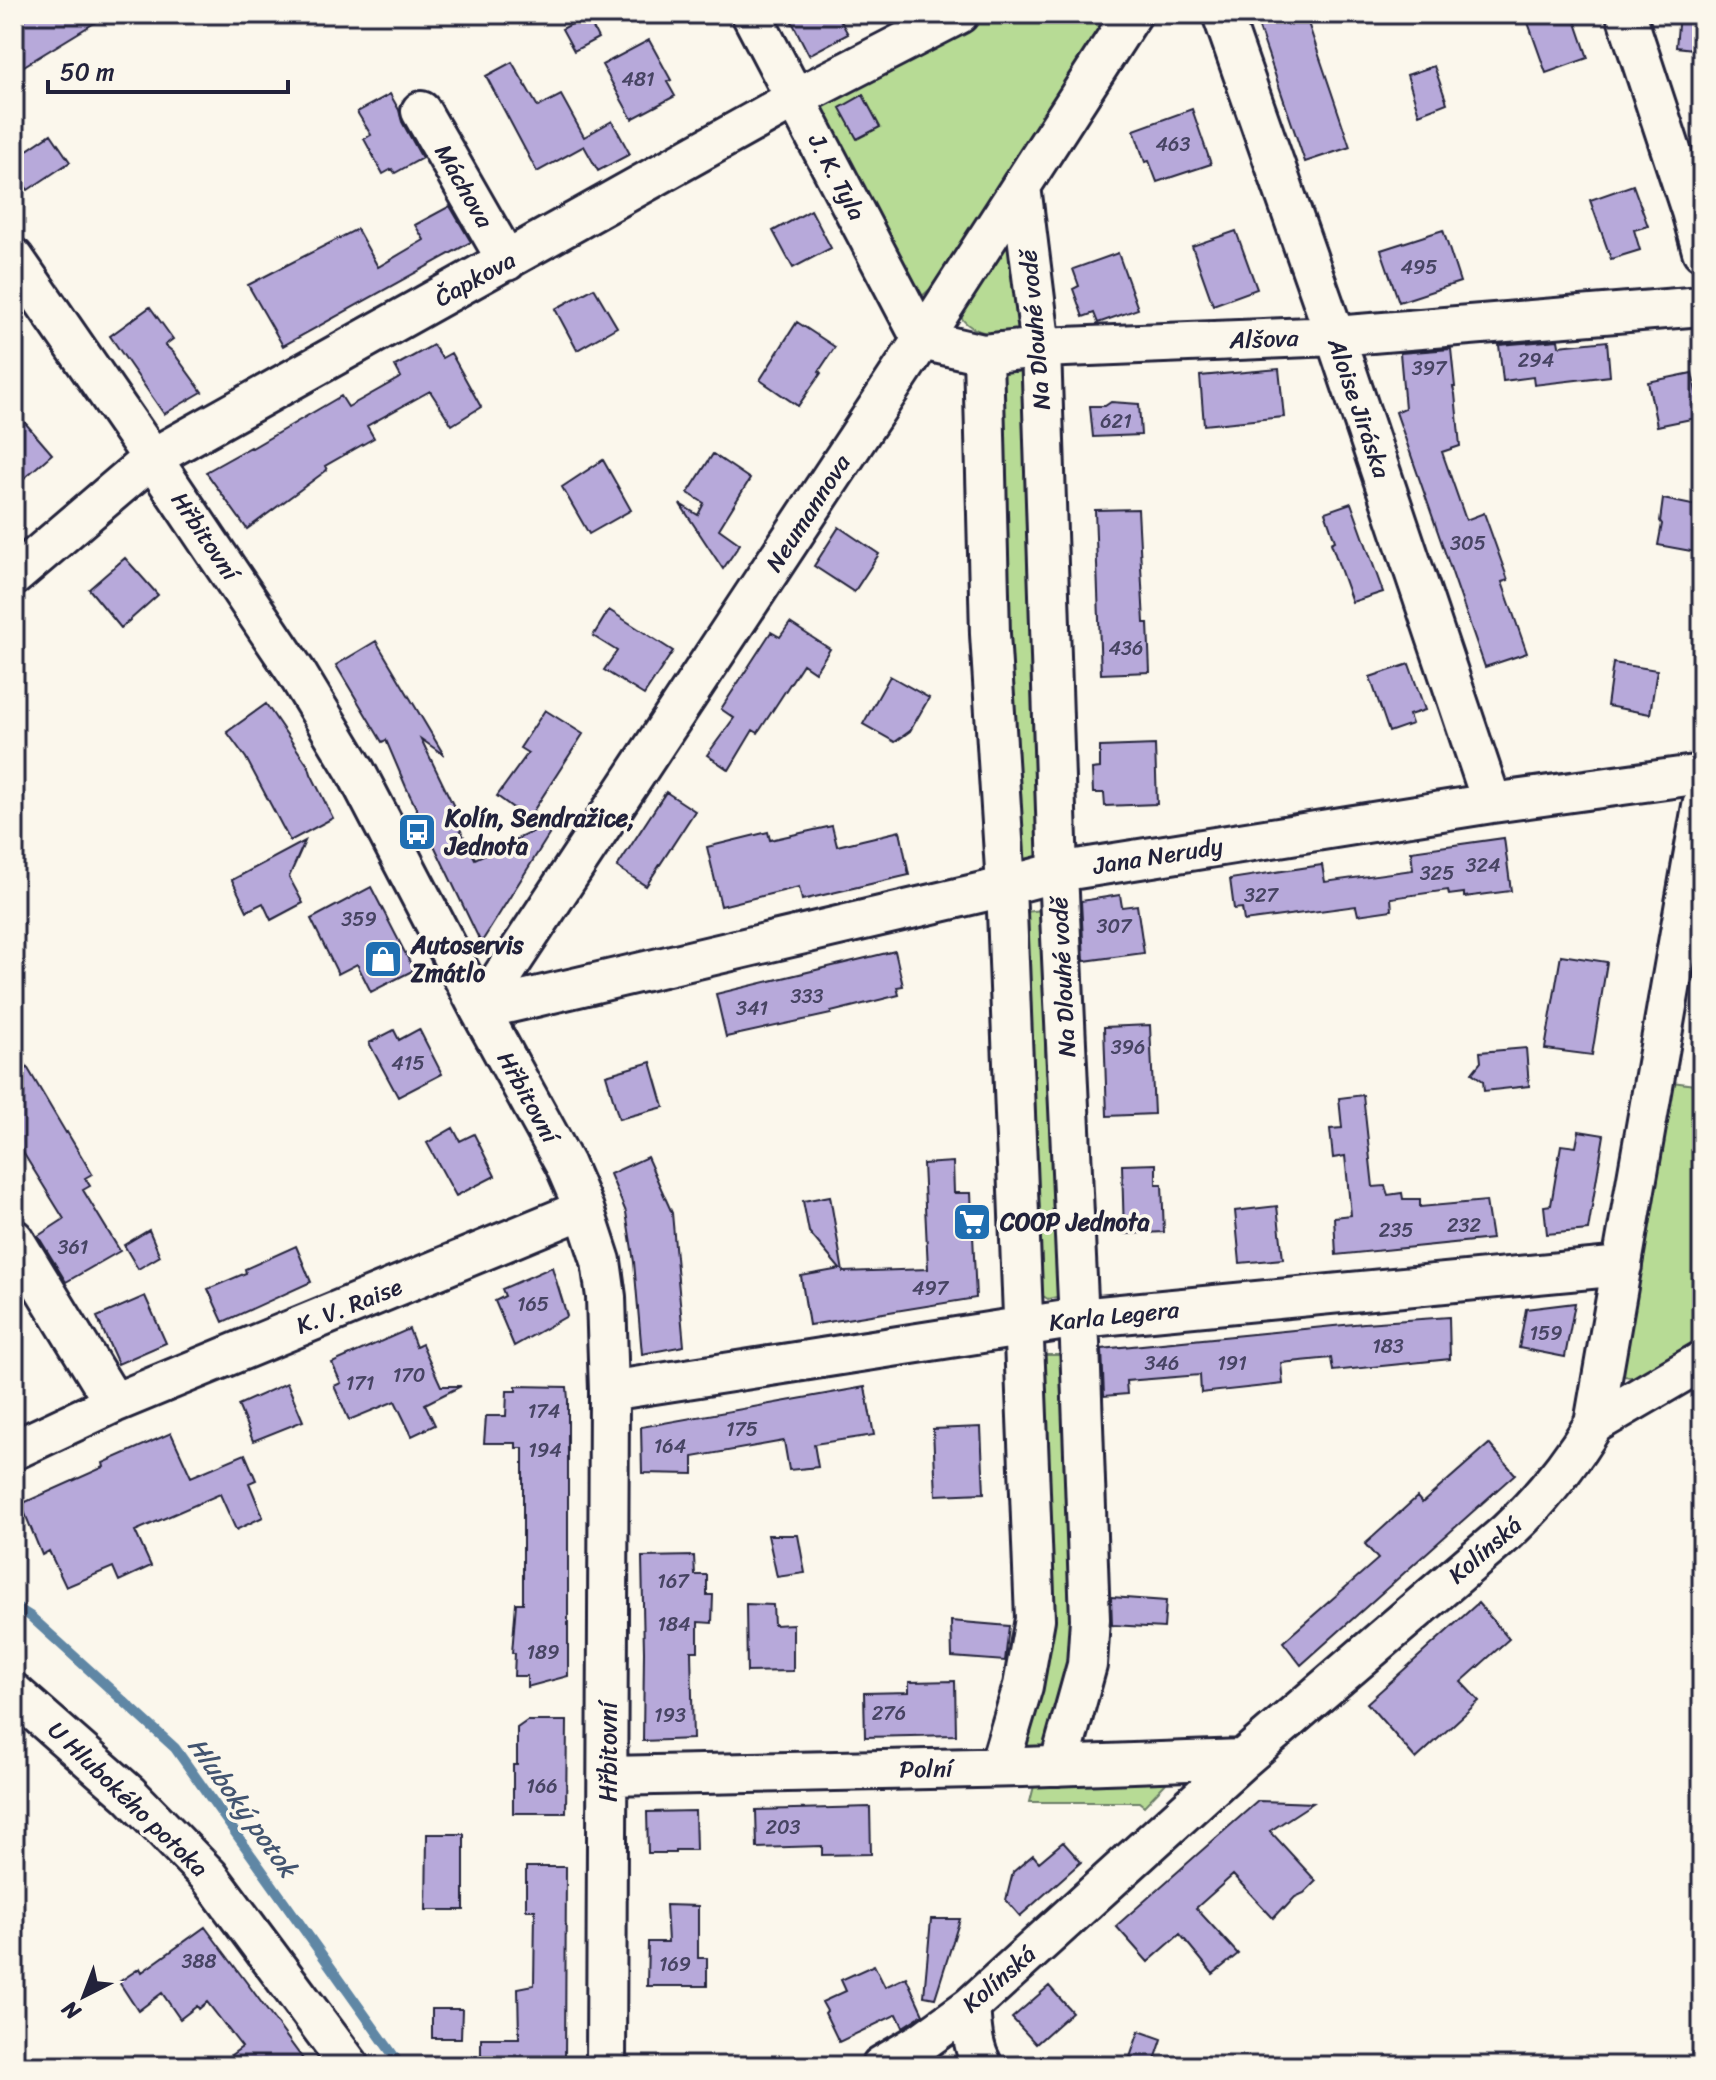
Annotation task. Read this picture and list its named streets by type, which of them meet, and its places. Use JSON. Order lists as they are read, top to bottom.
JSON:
{
  "streets": {
    "street": [
      "J. K. Tyla",
      "Máchova",
      "Čapkova",
      "Na Dlouhé vodě",
      "Alšova",
      "Aloise Jiráska",
      "Neumannova",
      "Hřbitovní",
      "Jana Nerudy",
      "K. V. Raise",
      "Karla Legera",
      "Kolínská",
      "Polní",
      "U Hlubokého potoka"
    ]
  },
  "crossings": [
    ["J. K. Tyla", "Čapkova"],
    ["J. K. Tyla", "Alšova"],
    ["J. K. Tyla", "Neumannova"],
    ["Máchova", "Čapkova"],
    ["Čapkova", "Hřbitovní"],
    ["Na Dlouhé vodě", "Alšova"],
    ["Na Dlouhé vodě", "Neumannova"],
    ["Na Dlouhé vodě", "Jana Nerudy"],
    ["Na Dlouhé vodě", "Karla Legera"],
    ["Na Dlouhé vodě", "Polní"],
    ["Alšova", "Aloise Jiráska"],
    ["Alšova", "Neumannova"],
    ["Aloise Jiráska", "Jana Nerudy"],
    ["Neumannova", "Hřbitovní"],
    ["Neumannova", "Jana Nerudy"],
    ["Hřbitovní", "Jana Nerudy"],
    ["Hřbitovní", "K. V. Raise"],
    ["Hřbitovní", "Karla Legera"],
    ["Hřbitovní", "Polní"],
    ["Karla Legera", "Kolínská"],
    ["Kolínská", "Polní"]
  ],
  "water": ["Hluboký potok"],
  "places": {
    "bus stop": ["Kolín, Sendražice, Jednota"],
    "shop": ["Autoservis Zmátlo"],
    "supermarket": ["COOP Jednota"]
  },
  "house_numbers": [
    "481",
    "463",
    "495",
    "294",
    "397",
    "621",
    "305",
    "436",
    "324",
    "325",
    "327",
    "359",
    "307",
    "333",
    "341",
    "396",
    "415",
    "232",
    "235",
    "361",
    "497",
    "165",
    "159",
    "183",
    "346",
    "191",
    "170",
    "171",
    "174",
    "175",
    "164",
    "194",
    "167",
    "184",
    "189",
    "276",
    "193",
    "166",
    "203",
    "388",
    "169"
  ],
  "scale_bar": "50 m",
  "north": "bottom left"
}
